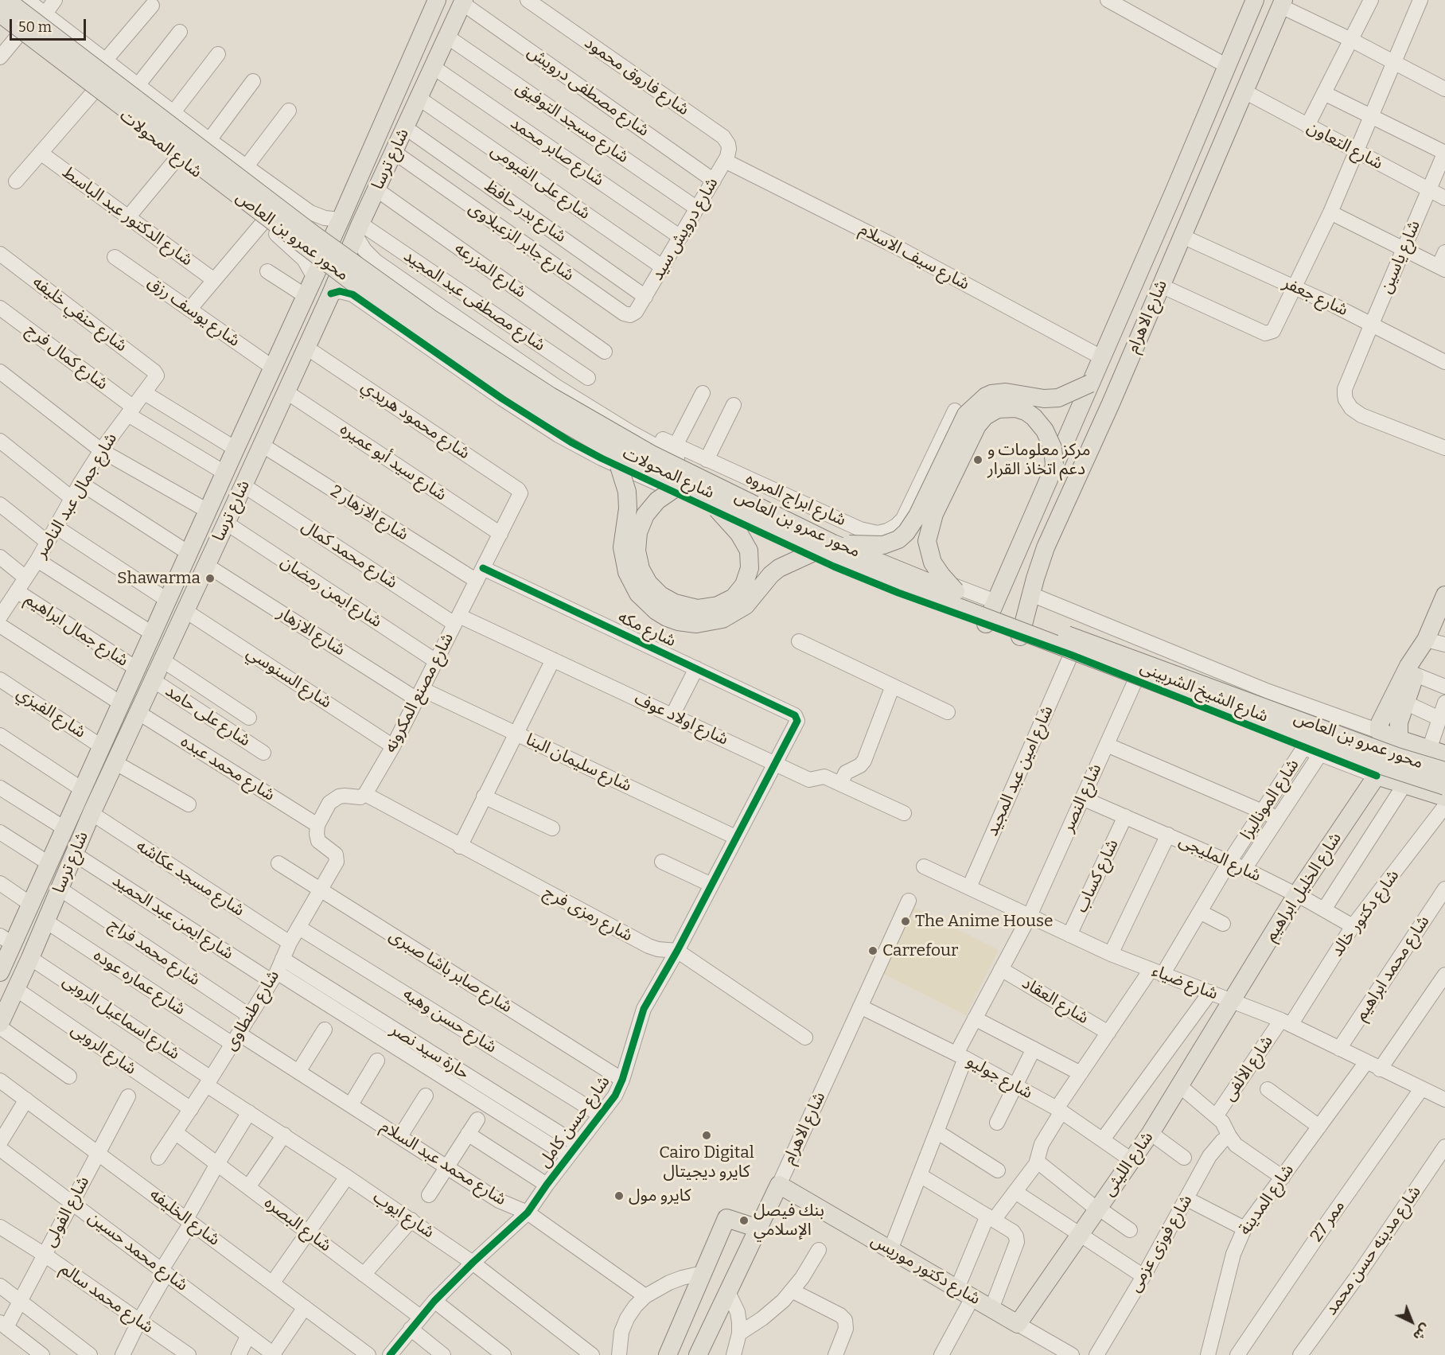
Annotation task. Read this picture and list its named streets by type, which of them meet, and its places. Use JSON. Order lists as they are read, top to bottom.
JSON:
{
  "streets": {
    "main road": [
      "شارع ترسا",
      "محور عمرو بن العاص",
      "شارع الاهرام",
      "شارع الشيخ الشربينى",
      "شارع الخليل ابراهيم",
      "شارع الليثى",
      "شارع دكتور موريس"
    ],
    "street": [
      "شارع فاروق محمود",
      "شارع مصطفى درويش",
      "شارع مسجد التوفيق",
      "شارع المحولات",
      "شارع التعاون",
      "شارع صابر محمد",
      "شارع على الفيومى",
      "شارع بدر حافظ",
      "شارع الدكتور عبد الباسط",
      "شارع درويش سيد",
      "شارع جابر الزعبلاوى",
      "شارع سيف الاسلام",
      "شارع ياسين",
      "شارع المزرعه",
      "شارع جعفر",
      "شارع مصطفى عبد المجيد",
      "شارع يوسف رزق",
      "شارع حنفي خليفه",
      "شارع كمال فرج",
      "شارع محمود هريدي",
      "شارع سيد أبو عميره",
      "شارع جمال عبد الناصر",
      "شارع ابراج المروه",
      "شارع الازهار 2",
      "شارع محمد كمال",
      "شارع ايمن رمضان",
      "شارع مكه",
      "شارع جمال ابراهيم",
      "شارع الازهار",
      "شارع السنوسي",
      "شارع مصنع المكرونه",
      "شارع الفيزي",
      "شارع على حامد",
      "شارع اولاد عوف",
      "شارع سليمان البنا",
      "شارع محمد عبده",
      "شارع امين عبد المجيد",
      "شارع النصر",
      "شارع الموناليزا",
      "شارع المليجى",
      "شارع كساب",
      "شارع مسجد عكاشه",
      "شارع دكتور خالد",
      "شارع رمزى فرج",
      "شارع ايمن عبد الحميد",
      "شارع محمد فراج",
      "شارع محمد ابراهيم",
      "شارع صابر باشا صبرى",
      "شارع عماره عوده",
      "شارع ضياء",
      "شارع العقاد",
      "شارع طنطاوى",
      "شارع اسماعيل الروبى",
      "شارع حسن وهبه",
      "شارع الروبى",
      "حارة سيد نصر",
      "شارع الالفى",
      "شارع جوليو",
      "شارع حسن كامل",
      "شارع محمد عبد السلام",
      "شارع المدينة",
      "شارع الفولى",
      "شارع ايوب",
      "شارع الخليفه",
      "ممر 27",
      "شارع البصره",
      "شارع فوزى عزمى",
      "شارع مدينه حسن محمد",
      "شارع محمد حسين",
      "شارع محمد سالم"
    ]
  },
  "crossings": [
    ["شارع فاروق محمود", "شارع درويش سيد"],
    ["شارع فاروق محمود", "شارع سيف الاسلام"],
    ["شارع مصطفى درويش", "شارع ترسا"],
    ["شارع مصطفى درويش", "شارع درويش سيد"],
    ["شارع مسجد التوفيق", "شارع ترسا"],
    ["شارع مسجد التوفيق", "شارع درويش سيد"],
    ["شارع المحولات", "شارع ترسا"],
    ["شارع المحولات", "شارع مصطفى عبد المجيد"],
    ["شارع المحولات", "شارع الاهرام"],
    ["شارع المحولات", "شارع ابراج المروه"],
    ["شارع المحولات", "شارع الشيخ الشربينى"],
    ["شارع التعاون", "شارع ياسين"],
    ["شارع التعاون", "شارع الاهرام"],
    ["شارع صابر محمد", "شارع ترسا"],
    ["شارع صابر محمد", "شارع درويش سيد"],
    ["شارع ترسا", "شارع على الفيومى"],
    ["شارع ترسا", "شارع بدر حافظ"],
    ["شارع ترسا", "شارع جابر الزعبلاوى"],
    ["شارع ترسا", "شارع المزرعه"],
    ["شارع ترسا", "شارع مصطفى عبد المجيد"],
    ["شارع ترسا", "شارع يوسف رزق"],
    ["شارع ترسا", "شارع كمال فرج"],
    ["شارع ترسا", "شارع محمود هريدي"],
    ["شارع ترسا", "شارع سيد أبو عميره"],
    ["شارع ترسا", "شارع الازهار 2"],
    ["شارع ترسا", "شارع محمد كمال"],
    ["شارع ترسا", "شارع ايمن رمضان"],
    ["شارع ترسا", "شارع جمال ابراهيم"],
    ["شارع ترسا", "شارع الازهار"],
    ["شارع ترسا", "شارع السنوسي"],
    ["شارع ترسا", "شارع الفيزي"],
    ["شارع ترسا", "شارع على حامد"],
    ["شارع ترسا", "شارع محمد عبده"],
    ["شارع ترسا", "شارع مسجد عكاشه"],
    ["شارع ترسا", "شارع ايمن عبد الحميد"],
    ["شارع ترسا", "شارع محمد فراج"],
    ["شارع ترسا", "شارع عماره عوده"],
    ["شارع ترسا", "شارع اسماعيل الروبى"],
    ["شارع ترسا", "شارع الروبى"],
    ["شارع على الفيومى", "شارع درويش سيد"],
    ["شارع بدر حافظ", "شارع درويش سيد"],
    ["شارع بدر حافظ", "شارع جابر الزعبلاوى"],
    ["شارع درويش سيد", "شارع جابر الزعبلاوى"],
    ["شارع درويش سيد", "شارع سيف الاسلام"],
    ["شارع سيف الاسلام", "شارع الاهرام"],
    ["شارع ياسين", "شارع جعفر"],
    ["شارع جعفر", "شارع الاهرام"],
    ["شارع حنفي خليفه", "شارع جمال عبد الناصر"],
    ["شارع الاهرام", "شارع الشيخ الشربينى"],
    ["شارع الاهرام", "شارع جوليو"],
    ["شارع الاهرام", "شارع دكتور موريس"],
    ["شارع كمال فرج", "شارع جمال عبد الناصر"],
    ["شارع محمود هريدي", "شارع مصنع المكرونه"],
    ["شارع سيد أبو عميره", "شارع مصنع المكرونه"],
    ["شارع جمال عبد الناصر", "شارع جمال ابراهيم"],
    ["شارع الازهار 2", "شارع مصنع المكرونه"],
    ["شارع محمد كمال", "شارع مصنع المكرونه"],
    ["شارع محمد كمال", "شارع اولاد عوف"],
    ["شارع ايمن رمضان", "شارع مصنع المكرونه"],
    ["شارع مكه", "شارع مصنع المكرونه"],
    ["شارع مكه", "شارع حسن كامل"],
    ["شارع الازهار", "شارع مصنع المكرونه"],
    ["شارع الازهار", "شارع سليمان البنا"],
    ["شارع السنوسي", "شارع مصنع المكرونه"],
    ["شارع الشيخ الشربينى", "شارع امين عبد المجيد"],
    ["شارع الشيخ الشربينى", "شارع النصر"],
    ["شارع الشيخ الشربينى", "شارع الموناليزا"],
    ["شارع الشيخ الشربينى", "شارع الخليل ابراهيم"],
    ["شارع مصنع المكرونه", "شارع اولاد عوف"],
    ["شارع مصنع المكرونه", "شارع سليمان البنا"],
    ["شارع مصنع المكرونه", "شارع رمزى فرج"],
    ["شارع اولاد عوف", "شارع حسن كامل"],
    ["شارع سليمان البنا", "شارع حسن كامل"],
    ["شارع محمد عبده", "شارع طنطاوى"],
    ["شارع امين عبد المجيد", "شارع ضياء"],
    ["شارع النصر", "شارع المليجى"],
    ["شارع النصر", "شارع ضياء"],
    ["شارع النصر", "شارع العقاد"],
    ["شارع النصر", "شارع جوليو"],
    ["شارع النصر", "شارع دكتور موريس"],
    ["شارع الموناليزا", "شارع المليجى"],
    ["شارع الموناليزا", "شارع ضياء"],
    ["شارع الموناليزا", "شارع العقاد"],
    ["شارع الموناليزا", "شارع جوليو"],
    ["شارع الموناليزا", "شارع دكتور موريس"],
    ["شارع المليجى", "شارع كساب"],
    ["شارع المليجى", "شارع الخليل ابراهيم"],
    ["شارع المليجى", "شارع دكتور خالد"],
    ["شارع كساب", "شارع ضياء"],
    ["شارع مسجد عكاشه", "شارع طنطاوى"],
    ["شارع الخليل ابراهيم", "شارع ضياء"],
    ["شارع الخليل ابراهيم", "شارع الليثى"],
    ["شارع دكتور خالد", "شارع ضياء"],
    ["شارع دكتور خالد", "شارع الالفى"],
    ["شارع رمزى فرج", "شارع حسن كامل"],
    ["شارع ايمن عبد الحميد", "شارع طنطاوى"],
    ["شارع ايمن عبد الحميد", "حارة سيد نصر"],
    ["شارع ايمن عبد الحميد", "شارع حسن كامل"],
    ["شارع محمد فراج", "شارع طنطاوى"],
    ["شارع محمد ابراهيم", "شارع ضياء"],
    ["شارع صابر باشا صبرى", "شارع طنطاوى"],
    ["شارع صابر باشا صبرى", "شارع حسن كامل"],
    ["شارع عماره عوده", "شارع طنطاوى"],
    ["شارع عماره عوده", "شارع محمد عبد السلام"],
    ["شارع ضياء", "شارع الالفى"],
    ["شارع ضياء", "شارع الليثى"],
    ["شارع ضياء", "شارع المدينة"],
    ["شارع ضياء", "ممر 27"],
    ["شارع طنطاوى", "شارع اسماعيل الروبى"],
    ["شارع طنطاوى", "شارع حسن وهبه"],
    ["شارع طنطاوى", "شارع الروبى"],
    ["شارع طنطاوى", "حارة سيد نصر"],
    ["شارع طنطاوى", "شارع محمد عبد السلام"],
    ["شارع طنطاوى", "شارع ايوب"],
    ["شارع طنطاوى", "شارع البصره"],
    ["شارع اسماعيل الروبى", "شارع ايوب"],
    ["شارع حسن وهبه", "شارع حسن كامل"],
    ["حارة سيد نصر", "شارع حسن كامل"],
    ["شارع جوليو", "شارع الليثى"],
    ["شارع حسن كامل", "شارع محمد عبد السلام"],
    ["شارع حسن كامل", "شارع ايوب"],
    ["شارع حسن كامل", "شارع البصره"],
    ["شارع الليثى", "شارع دكتور موريس"],
    ["شارع الفولى", "شارع الخليفه"],
    ["شارع الفولى", "شارع محمد حسين"],
    ["شارع الفولى", "شارع محمد سالم"]
  ],
  "places": [
    "مركز معلومات و دعم اتخاذ القرار",
    "Shawarma",
    "The Anime House",
    "Carrefour",
    "Cairo Digital كايرو ديجيتال",
    "كايرو مول",
    "بنك فيصل الإسلامي"
  ],
  "scale_bar": "50 m",
  "north": "bottom right"
}
